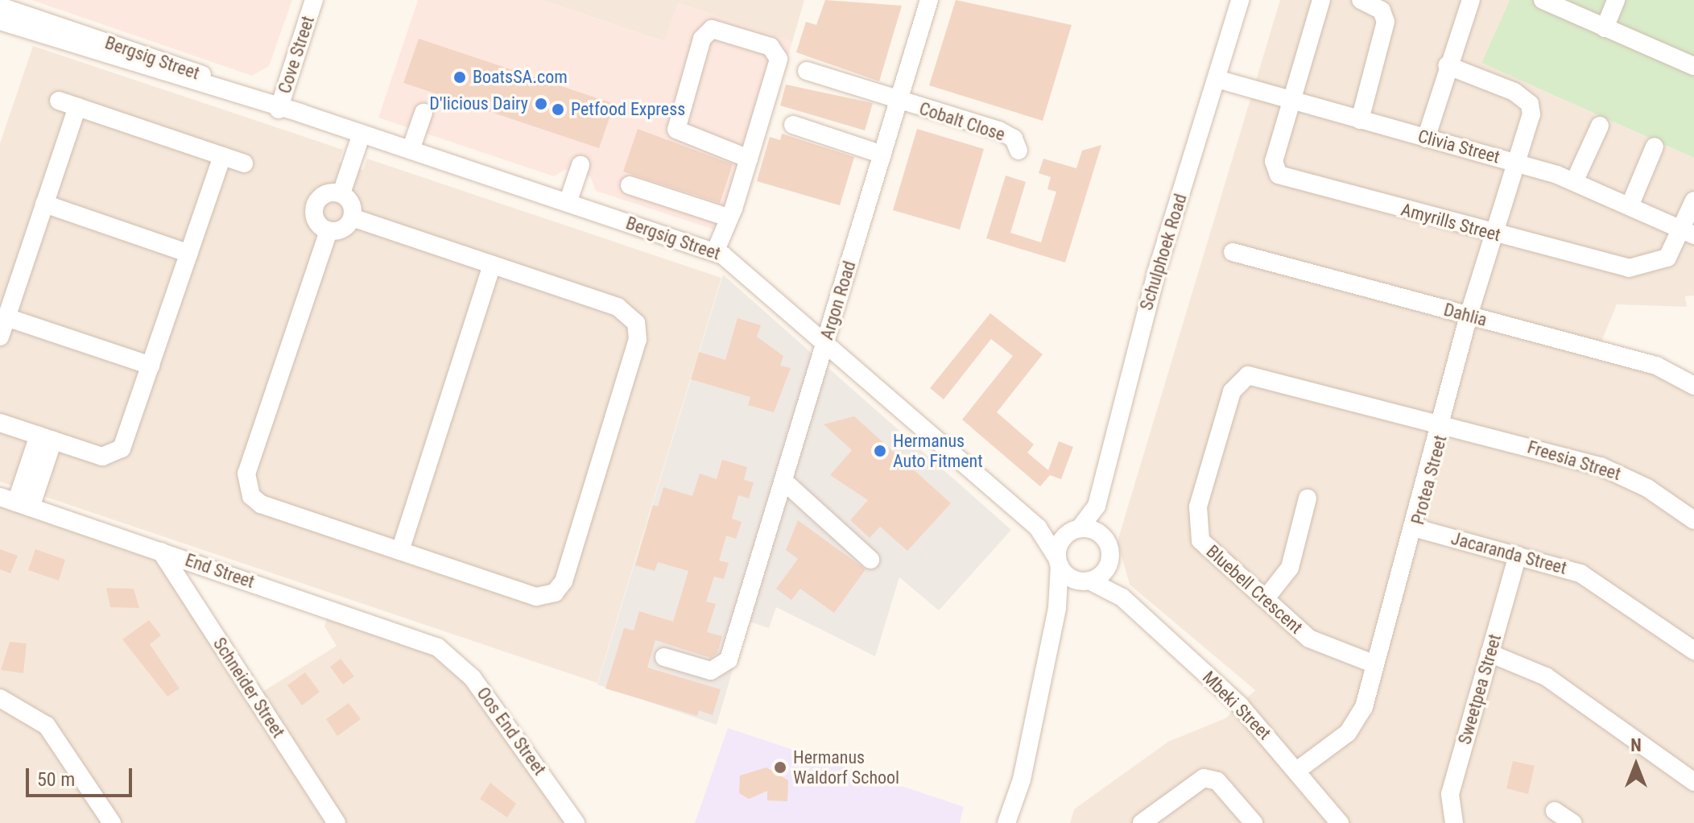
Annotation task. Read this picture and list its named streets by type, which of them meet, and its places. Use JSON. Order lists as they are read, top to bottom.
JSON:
{
  "streets": {
    "street": [
      "Cove Street",
      "Bergsig Street",
      "Cobalt Close",
      "Clivia Street",
      "Amyrills Street",
      "Schulphoek Road",
      "Argon Road",
      "Dahlia",
      "Freesia Street",
      "Protea Street",
      "Jacaranda Street",
      "End Street",
      "Bluebell Crescent",
      "Schneider Street",
      "Sweetpea Street",
      "Mbeki Street",
      "Oos End Street"
    ]
  },
  "crossings": [
    ["Cove Street", "Bergsig Street"],
    ["Bergsig Street", "Schulphoek Road"],
    ["Bergsig Street", "Argon Road"],
    ["Bergsig Street", "Mbeki Street"],
    ["Cobalt Close", "Argon Road"],
    ["Clivia Street", "Amyrills Street"],
    ["Clivia Street", "Schulphoek Road"],
    ["Clivia Street", "Protea Street"],
    ["Amyrills Street", "Protea Street"],
    ["Schulphoek Road", "Mbeki Street"],
    ["Dahlia", "Protea Street"],
    ["Freesia Street", "Protea Street"],
    ["Freesia Street", "Bluebell Crescent"],
    ["Protea Street", "Jacaranda Street"],
    ["Protea Street", "Bluebell Crescent"],
    ["Protea Street", "Mbeki Street"],
    ["Jacaranda Street", "Sweetpea Street"],
    ["End Street", "Schneider Street"],
    ["End Street", "Oos End Street"]
  ],
  "places": [
    "BoatsSA.com",
    "D'licious Dairy",
    "Petfood Express",
    "Hermanus Auto Fitment",
    "Hermanus Waldorf School"
  ],
  "scale_bar": "50 m",
  "north": "top"
}
